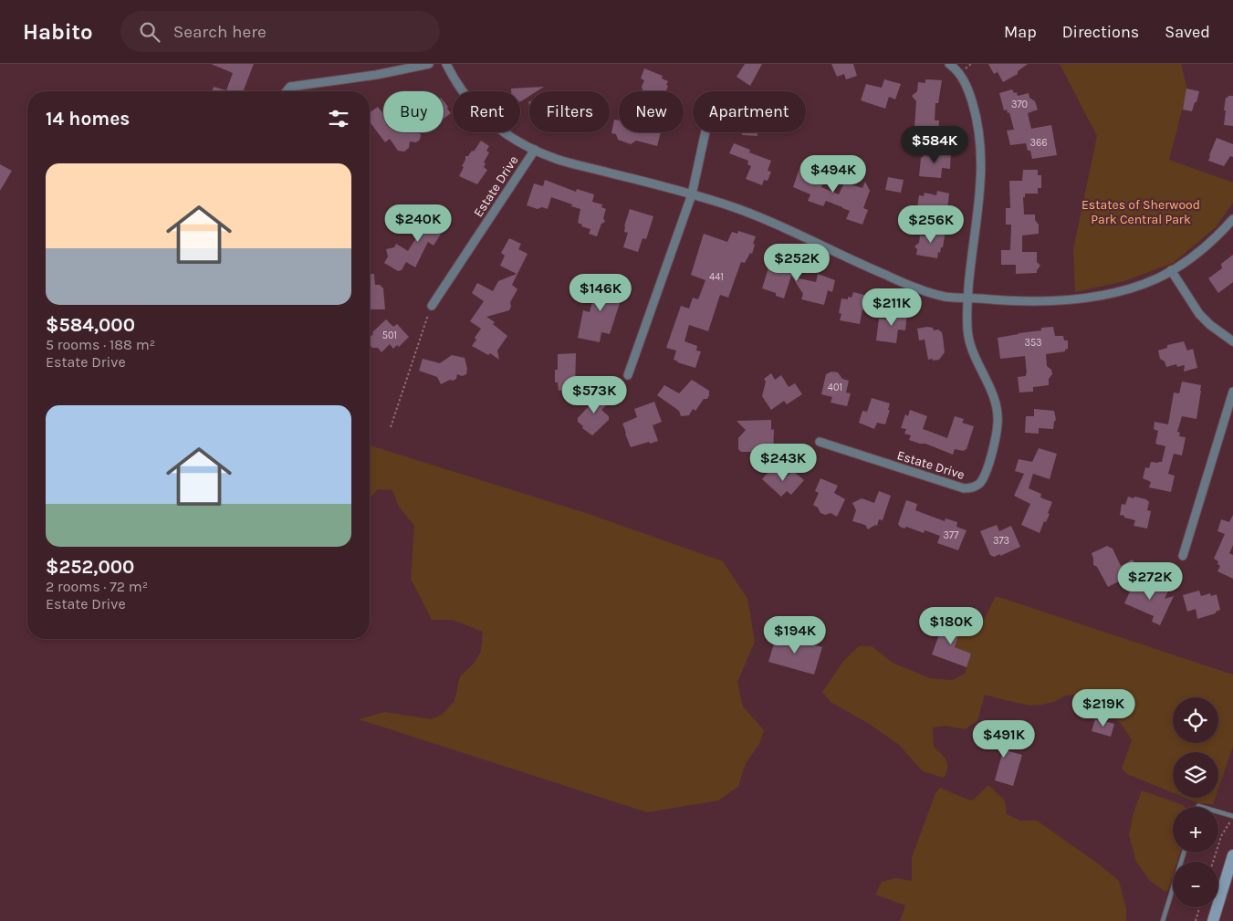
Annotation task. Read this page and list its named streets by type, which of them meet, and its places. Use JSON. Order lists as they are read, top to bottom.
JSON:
{
  "streets": {
    "street": ["Estate Drive"]
  },
  "parks": ["Estates of Sherwood Park Central Park"],
  "house_numbers": [
    "370",
    "366",
    "441",
    "501",
    "353",
    "401",
    "377",
    "373"
  ],
  "page": {
    "header": "Habito",
    "search": "Search here",
    "nav": ["Map", "Directions", "Saved"],
    "chip": [
      "Buy",
      "Rent",
      "Filters",
      "New",
      "Apartment"
    ],
    "heading": "14 homes",
    "price": [
      "$584K",
      "$494K",
      "$240K",
      "$256K",
      "$252K",
      "$146K",
      "$211K",
      "$573K",
      "$243K",
      "$272K",
      "$180K",
      "$194K",
      "$219K",
      "$491K"
    ],
    "list": [
      {
        "name": "$584,000",
        "note": "5 rooms · 188 m² · Estate Drive"
      },
      {
        "name": "$252,000",
        "note": "2 rooms · 72 m² · Estate Drive"
      }
    ],
    "map_buttons": ["+", "−"]
  }
}
